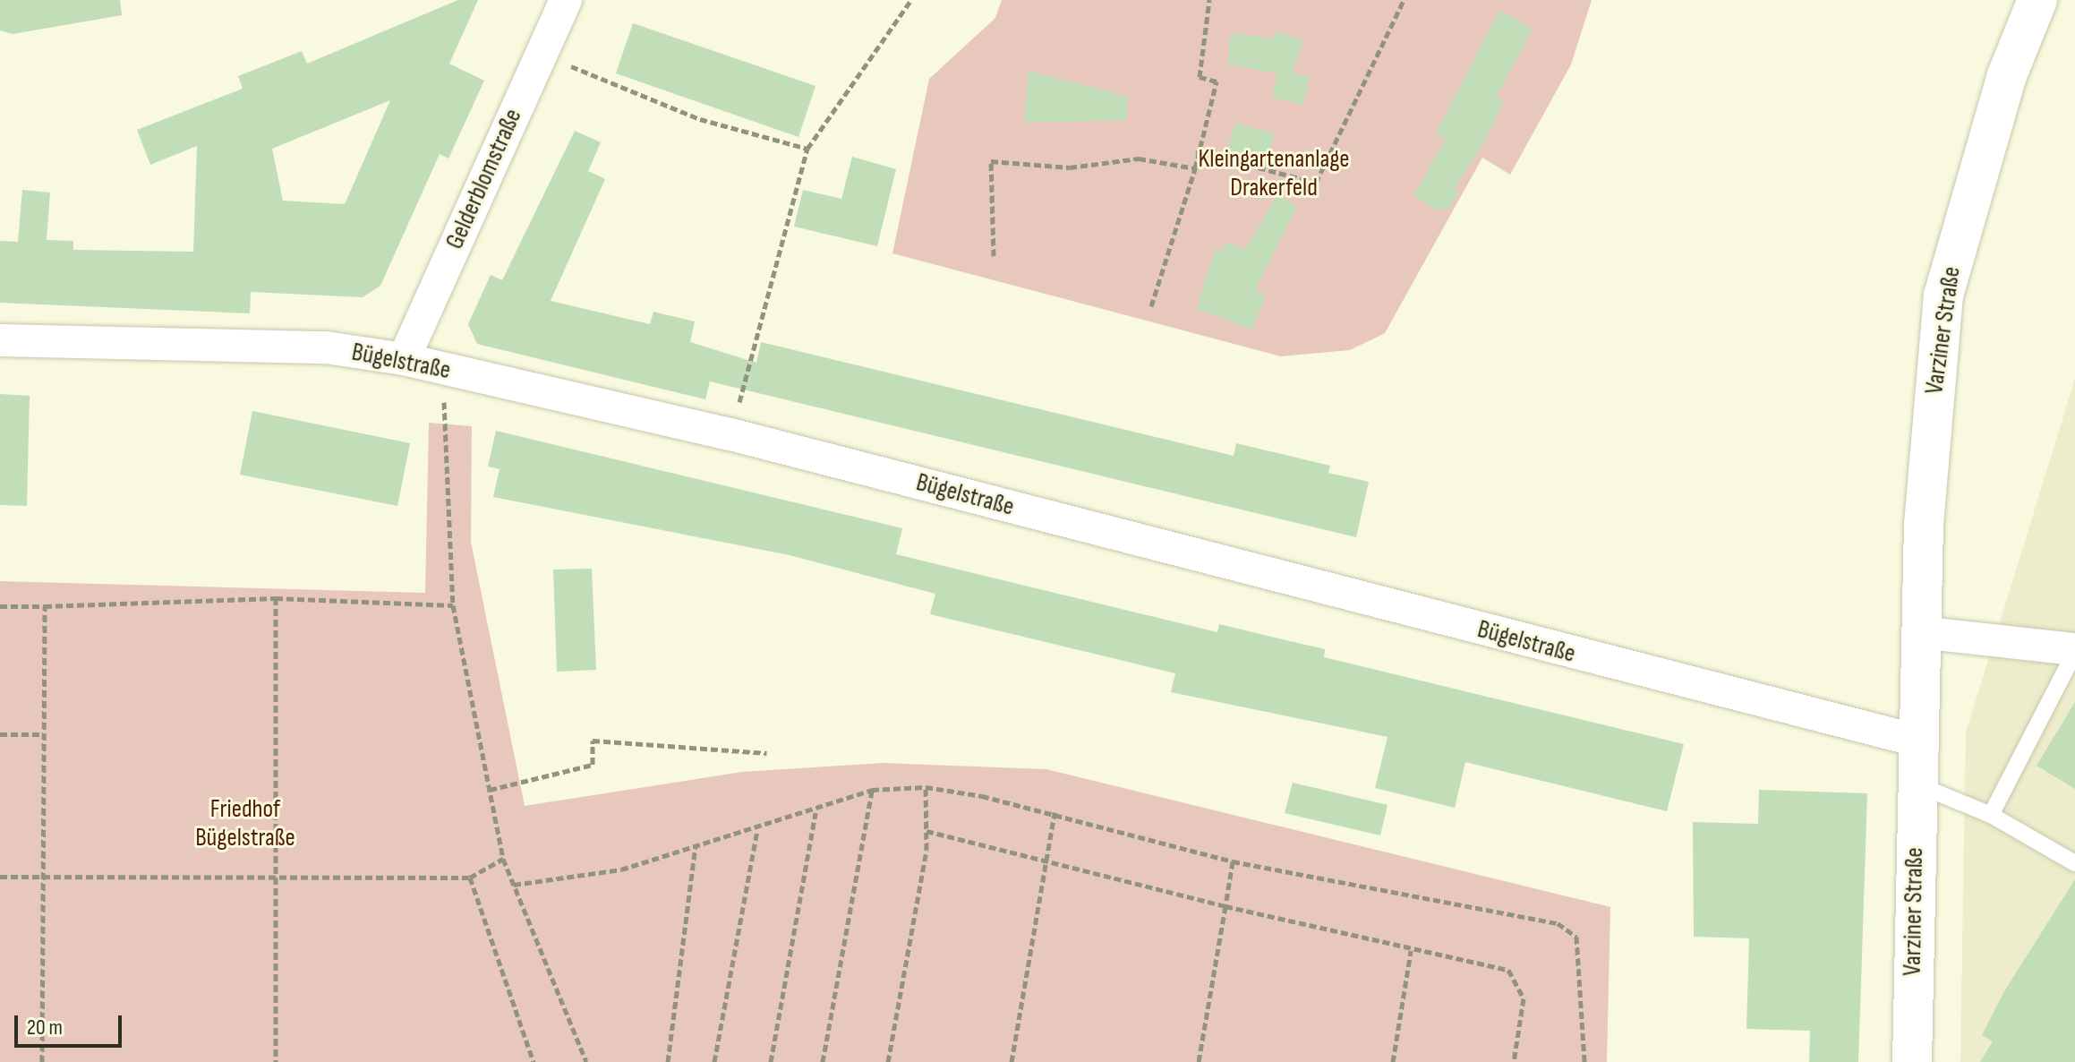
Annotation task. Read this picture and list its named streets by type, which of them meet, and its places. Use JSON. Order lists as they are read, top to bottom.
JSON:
{
  "streets": {
    "street": ["Gelderblomstraße", "Varziner Straße", "Bügelstraße"]
  },
  "crossings": [
    ["Gelderblomstraße", "Bügelstraße"],
    ["Varziner Straße", "Bügelstraße"]
  ],
  "parks": ["Kleingartenanlage Drakerfeld", "Friedhof Bügelstraße"],
  "scale_bar": "20 m"
}
